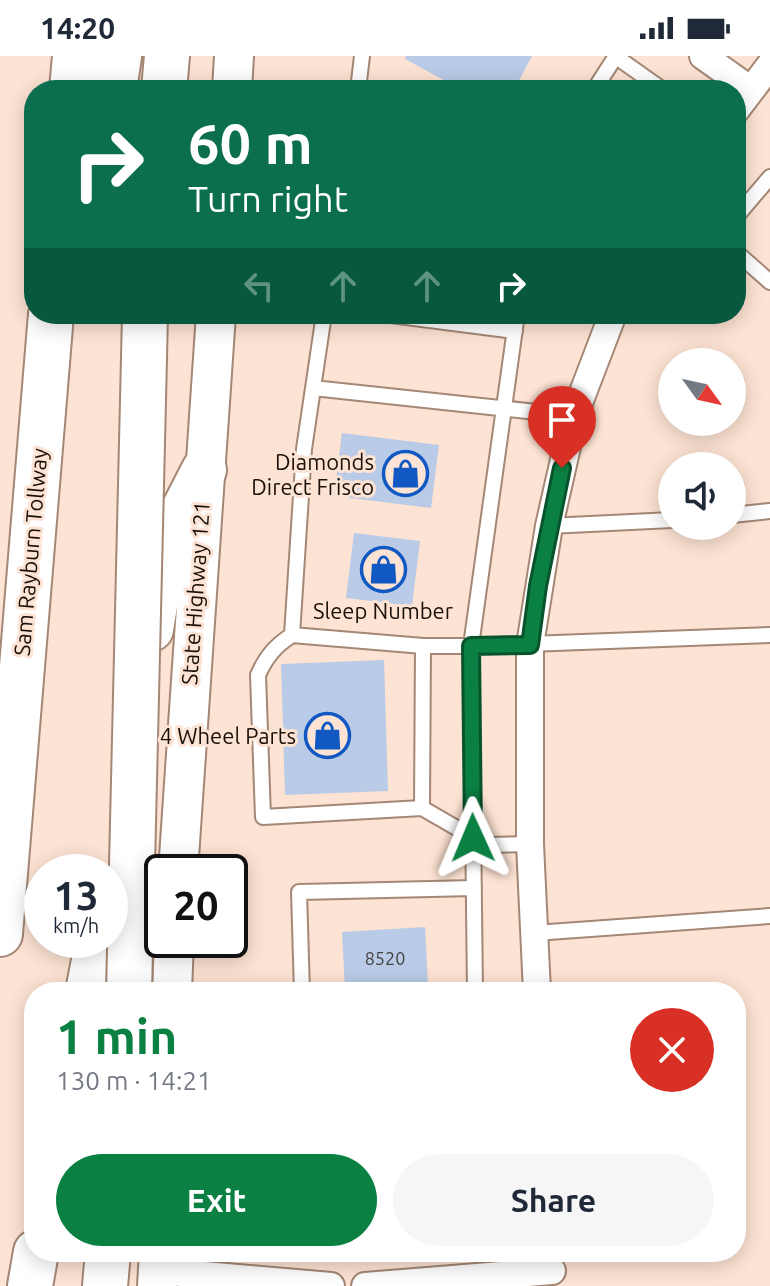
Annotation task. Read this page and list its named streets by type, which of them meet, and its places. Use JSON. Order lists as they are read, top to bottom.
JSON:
{
  "streets": {
    "highway": ["Sam Rayburn Tollway"],
    "main road": ["State Highway 121"]
  },
  "places": {
    "shop": ["Diamonds Direct Frisco", "Sleep Number", "4 Wheel Parts"]
  },
  "house_numbers": ["8520"],
  "north": "bottom right",
  "page": {
    "status": "14:20",
    "turn": ["60 m", "Turn right"],
    "speed": "13 km/h",
    "limit": "20",
    "heading": ["1 min", "130 m · 14:21"],
    "buttons": ["Exit", "Share"]
  }
}
